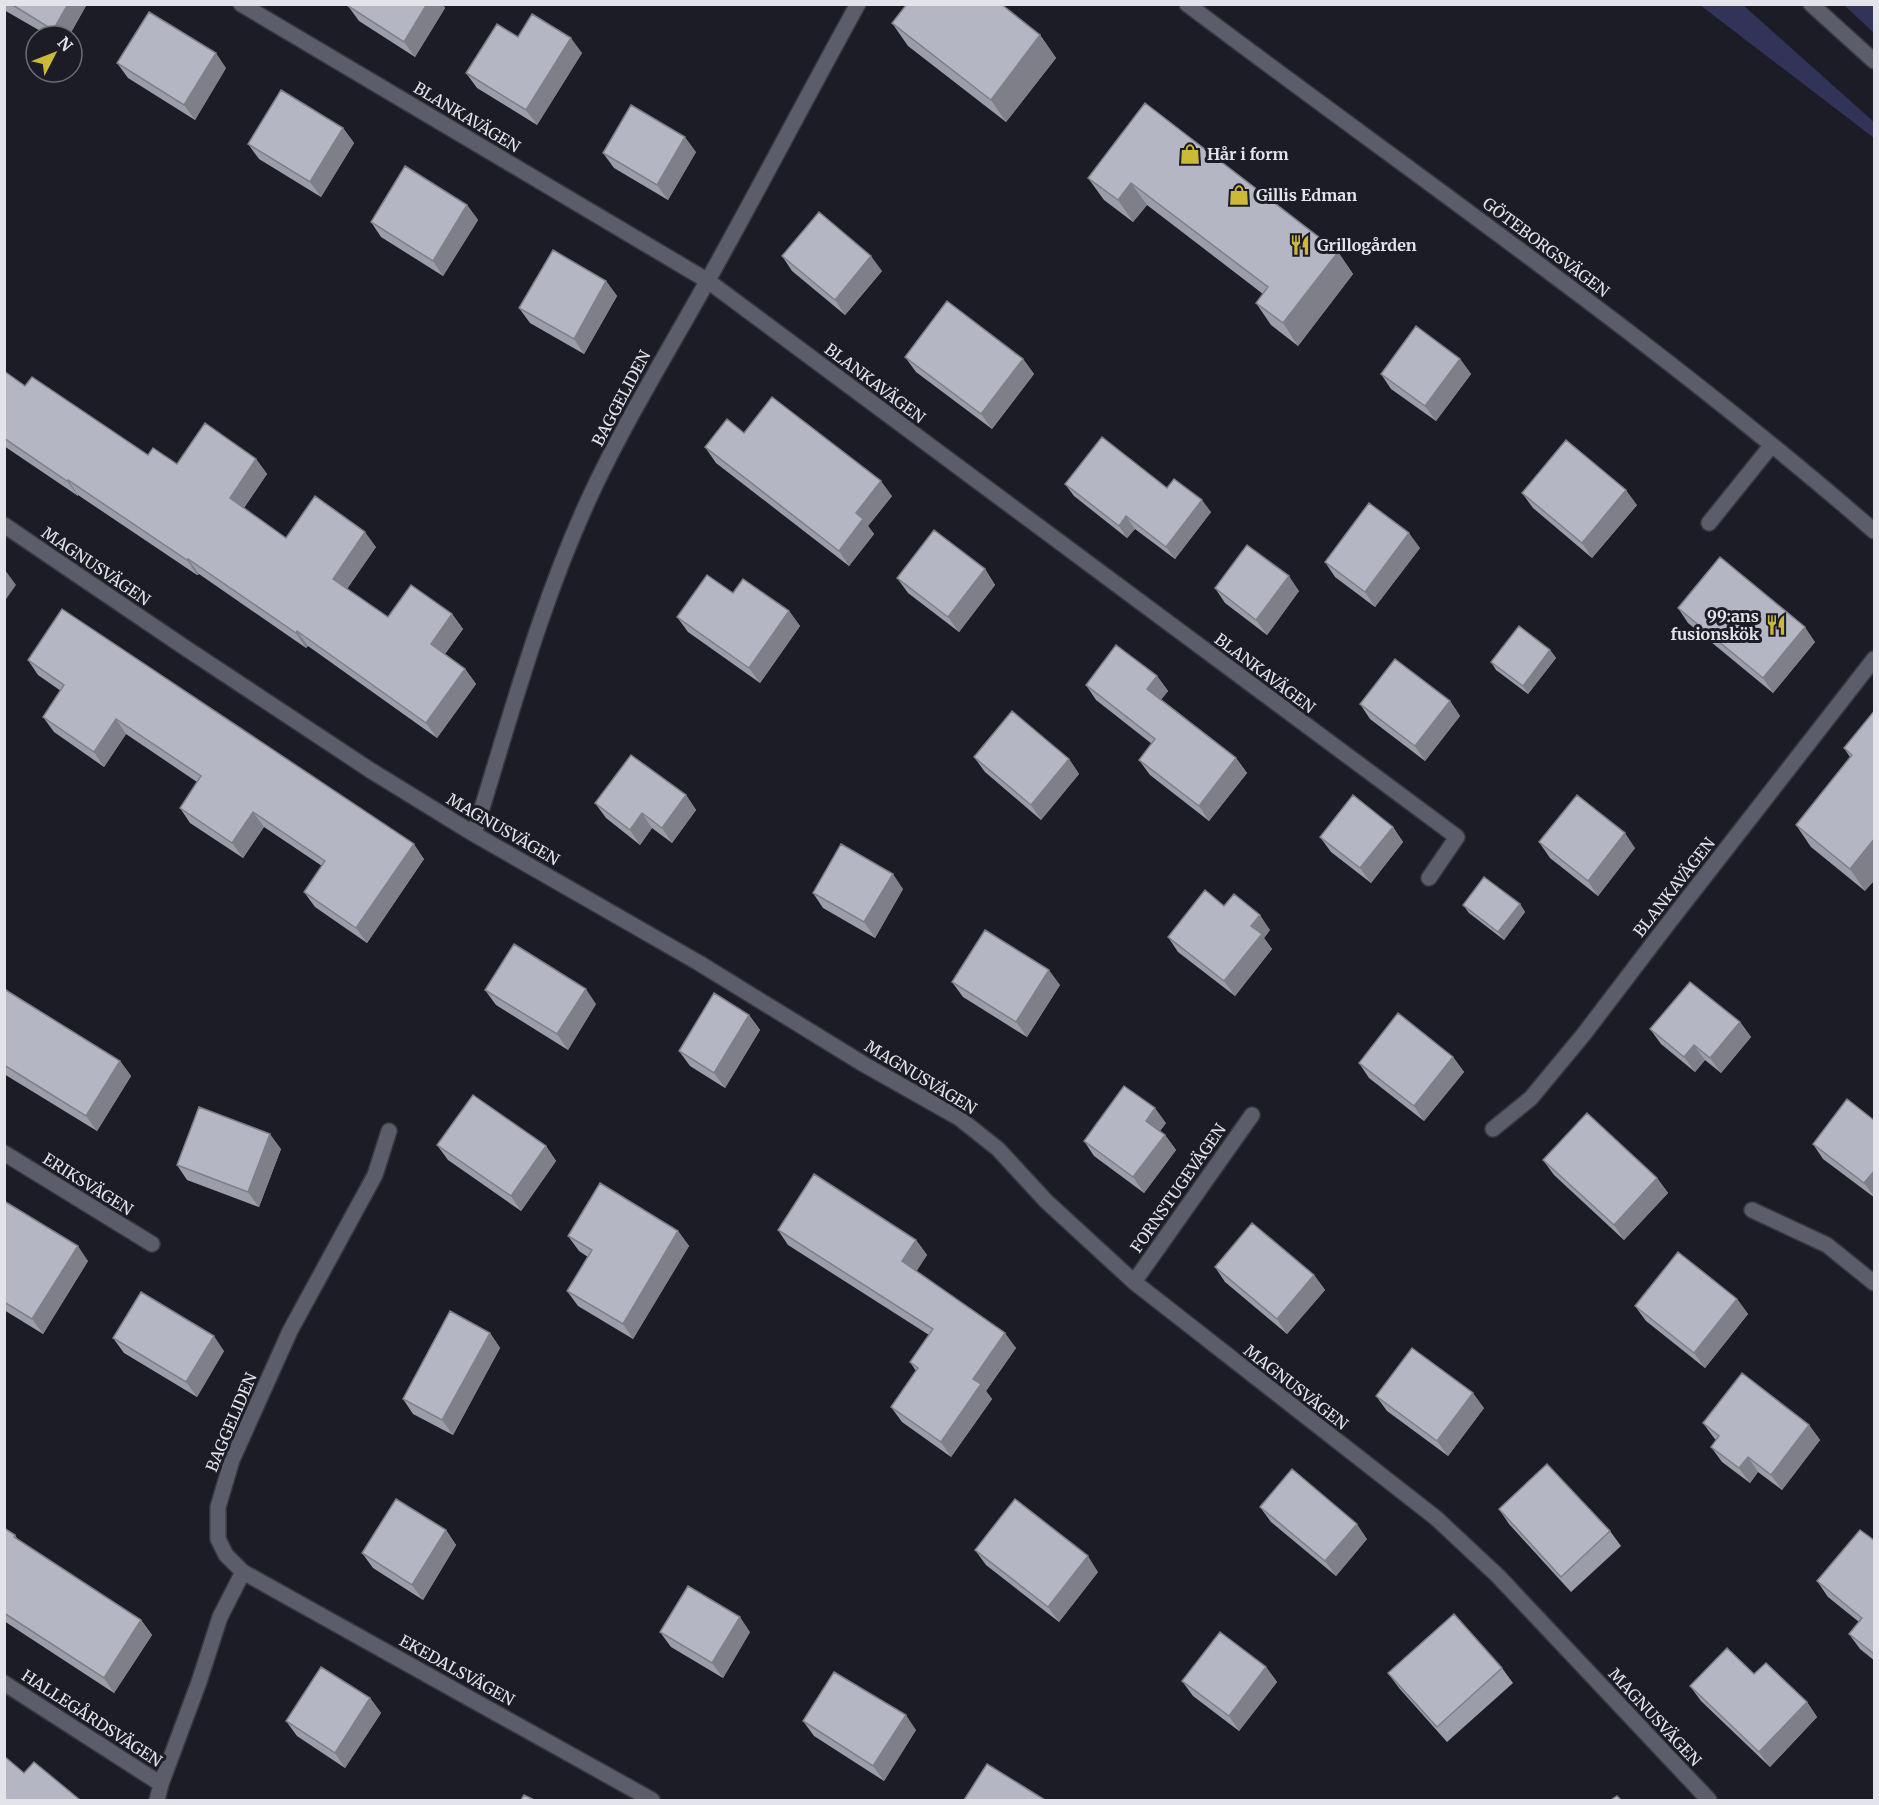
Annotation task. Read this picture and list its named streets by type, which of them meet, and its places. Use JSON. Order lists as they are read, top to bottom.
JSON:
{
  "streets": {
    "street": [
      "BLANKAVÄGEN",
      "GÖTEBORGSVÄGEN",
      "BAGGELIDEN",
      "MAGNUSVÄGEN",
      "ERIKSVÄGEN",
      "FORNSTUGEVÄGEN",
      "EKEDALSVÄGEN",
      "HALLEGÅRDSVÄGEN"
    ]
  },
  "crossings": [
    ["BLANKAVÄGEN", "BAGGELIDEN"],
    ["BAGGELIDEN", "MAGNUSVÄGEN"],
    ["BAGGELIDEN", "EKEDALSVÄGEN"],
    ["MAGNUSVÄGEN", "FORNSTUGEVÄGEN"]
  ],
  "places": {
    "shop": ["Hår i form", "Gillis Edman"],
    "restaurant": ["Grillogården", "99:ans fusionskök"]
  },
  "north": "top right"
}
